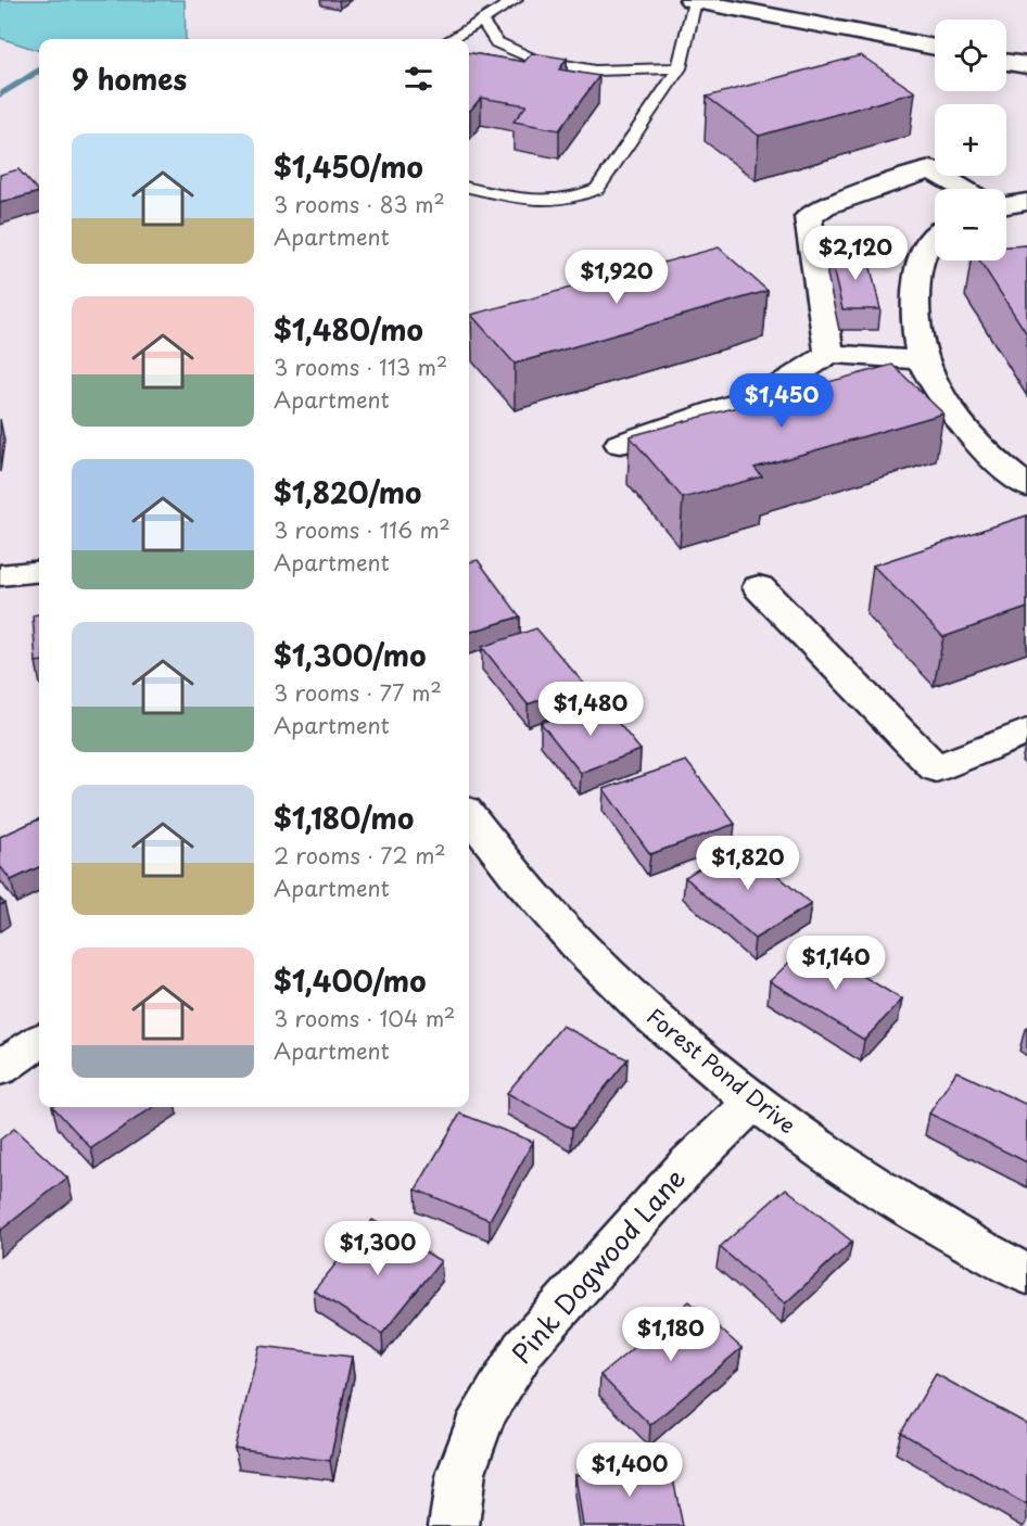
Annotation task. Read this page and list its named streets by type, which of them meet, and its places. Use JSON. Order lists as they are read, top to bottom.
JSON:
{
  "streets": {
    "street": ["Forest Pond Drive", "Pink Dogwood Lane"]
  },
  "crossings": [
    ["Forest Pond Drive", "Pink Dogwood Lane"]
  ],
  "page": {
    "map_buttons": ["+", "−"],
    "heading": "9 homes",
    "list": [
      {
        "name": "$1,450/mo",
        "note": "3 rooms · 83 m² · Apartment"
      },
      {
        "name": "$1,480/mo",
        "note": "3 rooms · 113 m² · Apartment"
      },
      {
        "name": "$1,820/mo",
        "note": "3 rooms · 116 m² · Apartment"
      },
      {
        "name": "$1,300/mo",
        "note": "3 rooms · 77 m² · Apartment"
      },
      {
        "name": "$1,180/mo",
        "note": "2 rooms · 72 m² · Apartment"
      },
      {
        "name": "$1,400/mo",
        "note": "3 rooms · 104 m² · Apartment"
      }
    ],
    "price": [
      "$2,120",
      "$1,920",
      "$1,450",
      "$1,480",
      "$1,820",
      "$1,140",
      "$1,300",
      "$1,180",
      "$1,400"
    ]
  }
}
